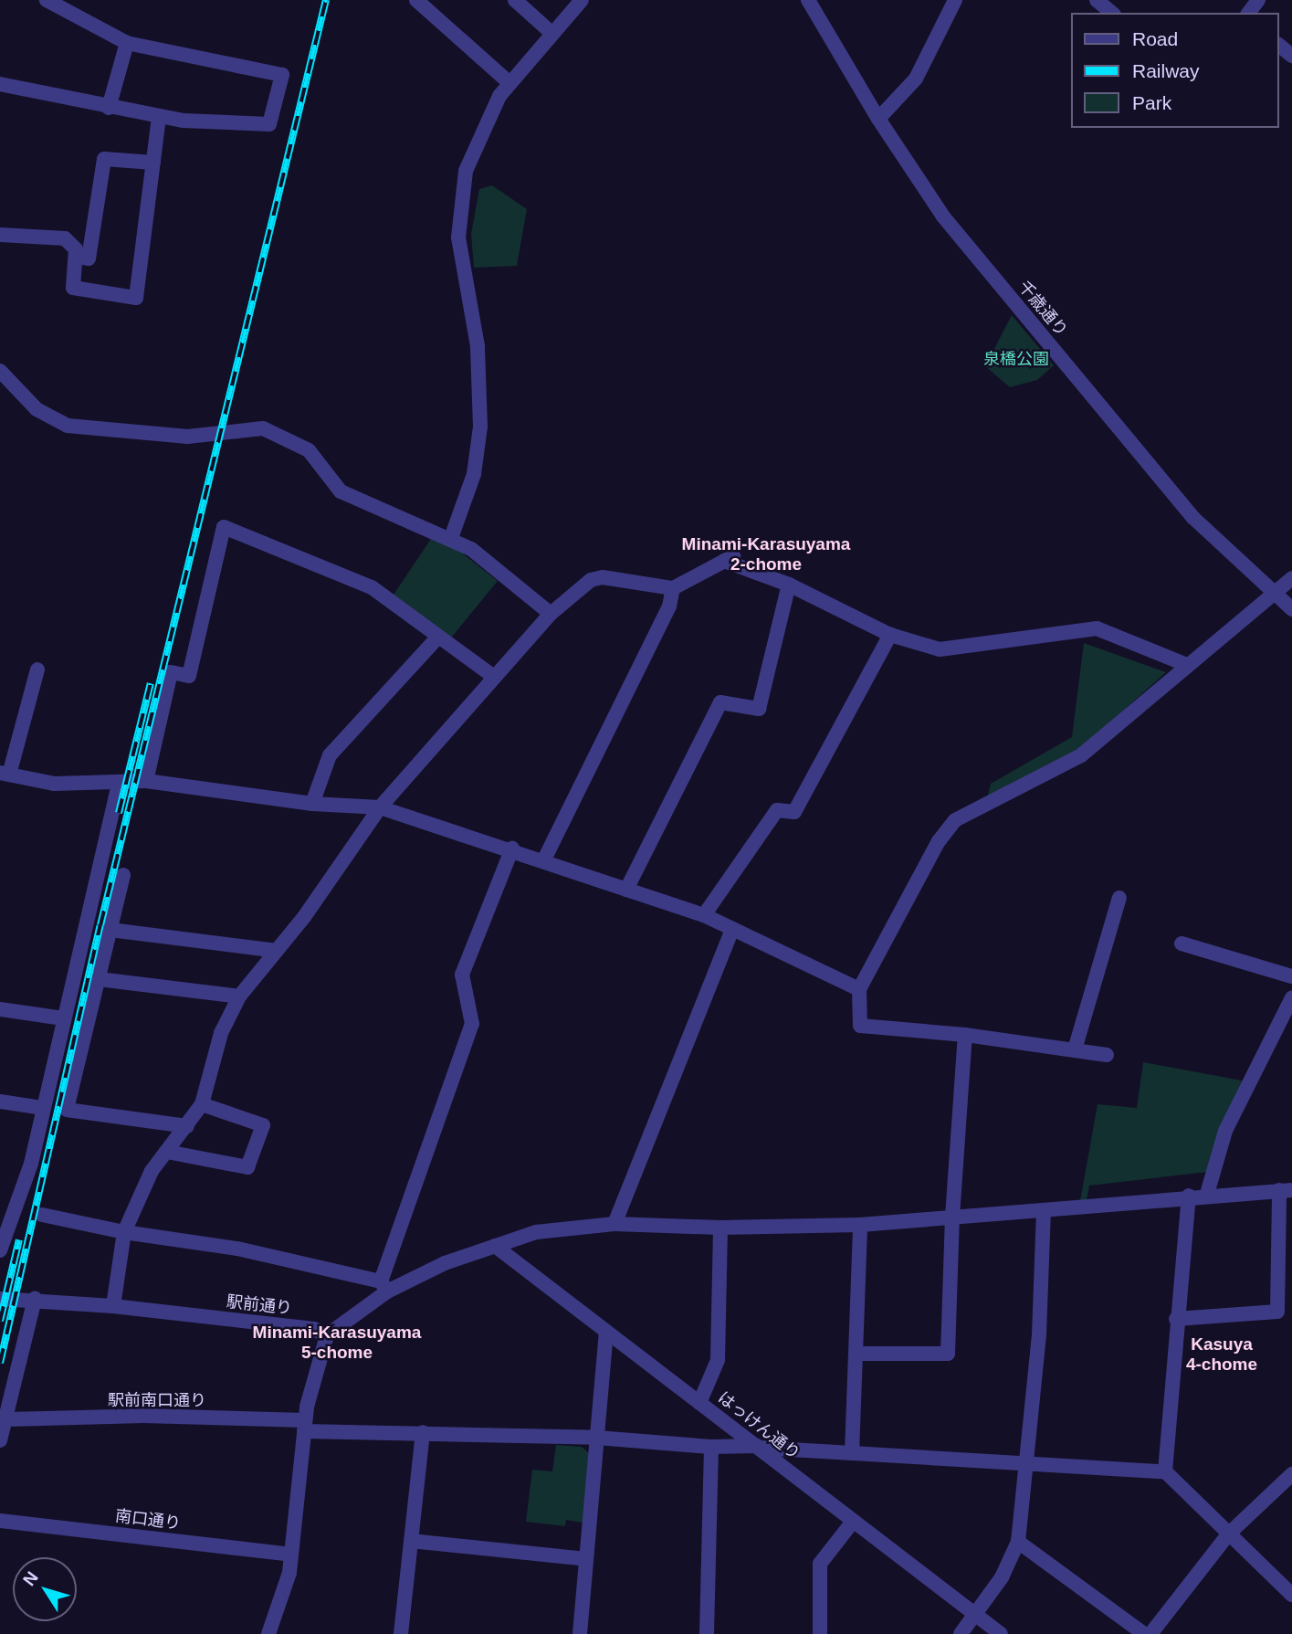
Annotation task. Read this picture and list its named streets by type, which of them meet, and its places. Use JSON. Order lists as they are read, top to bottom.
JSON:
{
  "streets": {
    "street": [
      "千歳通り",
      "駅前通り",
      "駅前南口通り",
      "はっけん通り",
      "南口通り"
    ]
  },
  "crossings": [
    ["駅前南口通り", "はっけん通り"]
  ],
  "districts": ["Minami-Karasuyama 2-chome", "Minami-Karasuyama 5-chome", "Kasuya 4-chome"],
  "parks": ["泉橋公園"],
  "legend": ["Road", "Railway", "Park"],
  "north": "top left"
}
